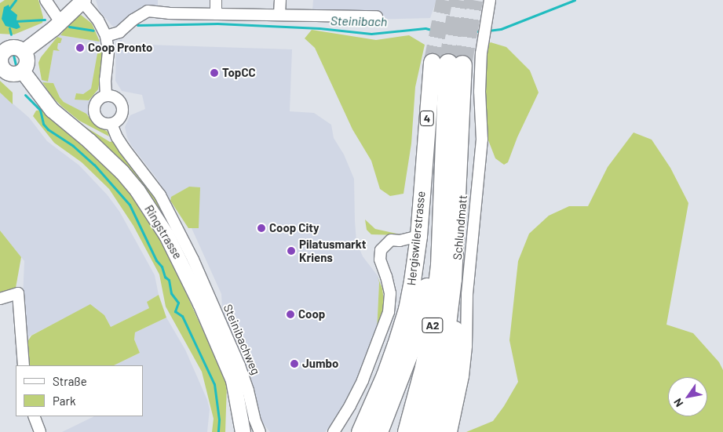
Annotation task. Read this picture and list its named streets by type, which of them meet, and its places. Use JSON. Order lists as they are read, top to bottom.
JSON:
{
  "streets": {
    "highway": ["A2"],
    "main road": ["4", "Ringstrasse", "Hergiswilerstrasse"],
    "street": ["Schlundmatt", "Steinibachweg"]
  },
  "crossings": [
    ["Ringstrasse", "Steinibachweg"],
    ["Hergiswilerstrasse", "A2"]
  ],
  "water": ["Steinibach"],
  "places": [
    "Coop Pronto",
    "TopCC",
    "Coop City",
    "Pilatusmarkt Kriens",
    "Coop",
    "Jumbo"
  ],
  "legend": ["Straße", "Park"],
  "north": "bottom left"
}
